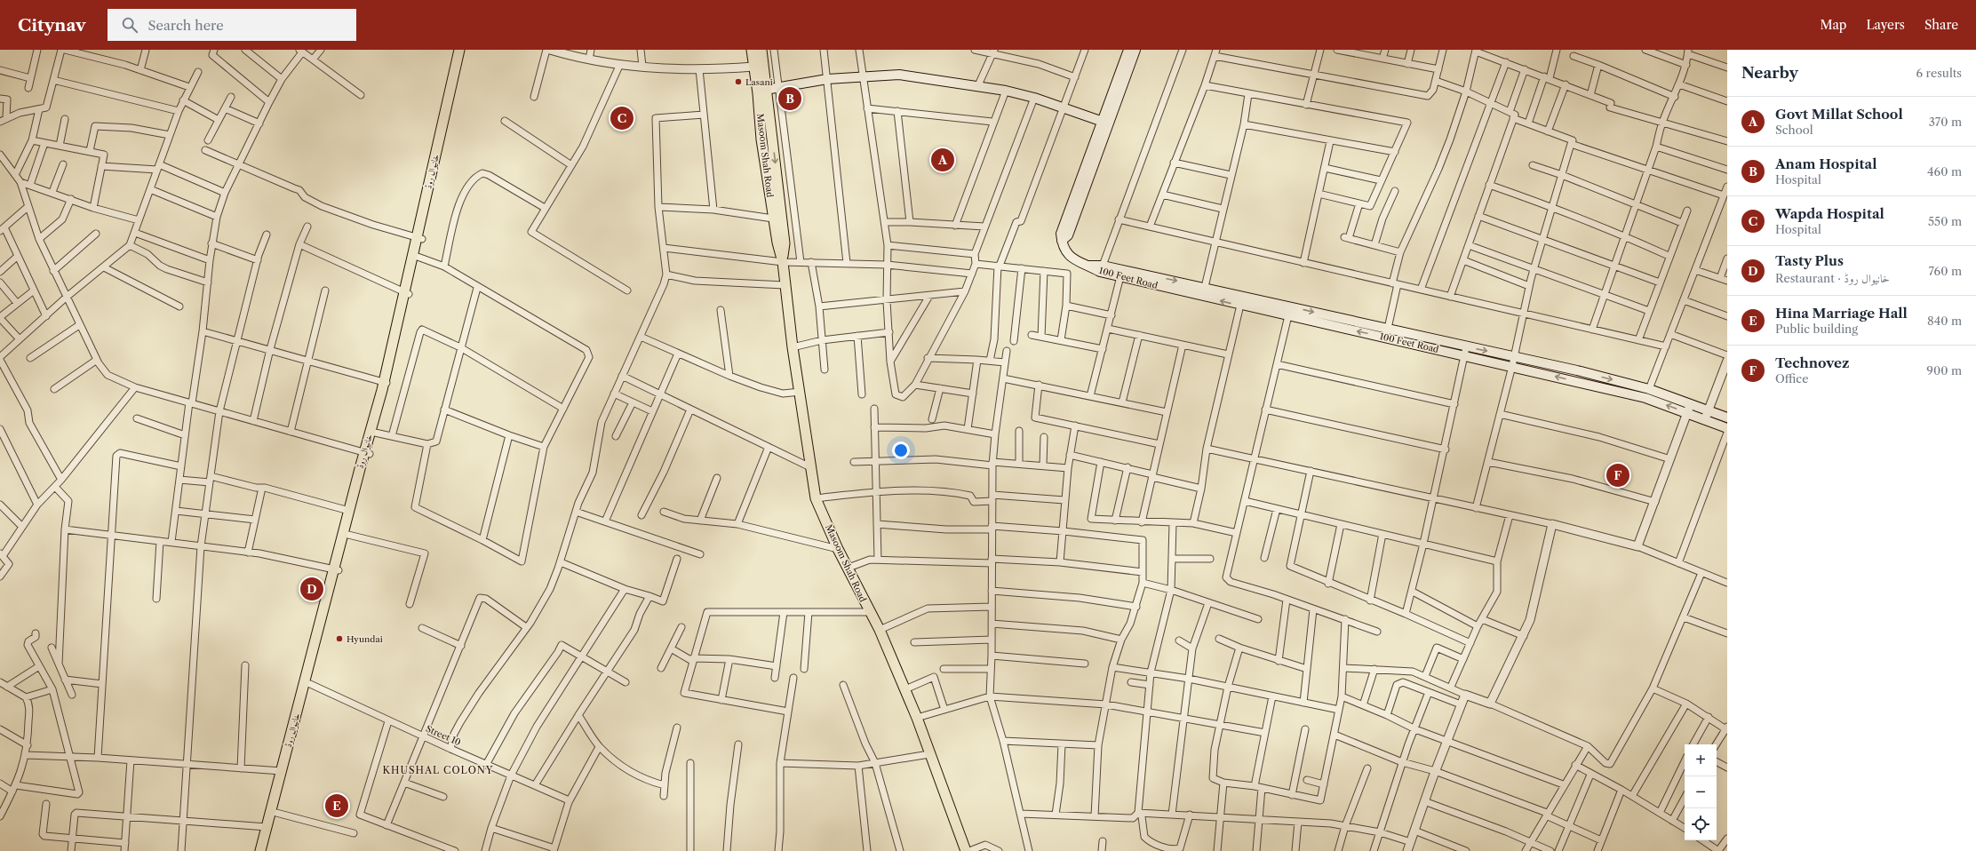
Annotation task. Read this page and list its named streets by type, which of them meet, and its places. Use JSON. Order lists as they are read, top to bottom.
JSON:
{
  "streets": {
    "main road": ["Masoom Shah Road", "خانیوال روڈ", "100 Feet Road"],
    "street": ["Street 10"]
  },
  "crossings": [
    ["خانیوال روڈ", "Street 10"]
  ],
  "districts": ["KHUSHAL COLONY"],
  "places": ["Lasani", "Hyundai"],
  "page": {
    "header": "Citynav",
    "search": "Search here",
    "nav": ["Map", "Layers", "Share"],
    "heading": ["Nearby", "6 results"],
    "pins": [
      "B",
      "C",
      "A",
      "F",
      "D",
      "E"
    ],
    "list": [
      {
        "mark": "A",
        "name": "Govt Millat School",
        "note": "School",
        "value": "370 m"
      },
      {
        "mark": "B",
        "name": "Anam Hospital",
        "note": "Hospital",
        "value": "460 m"
      },
      {
        "mark": "C",
        "name": "Wapda Hospital",
        "note": "Hospital",
        "value": "550 m"
      },
      {
        "mark": "D",
        "name": "Tasty Plus",
        "note": "Restaurant · خانیوال روڈ",
        "value": "760 m"
      },
      {
        "mark": "E",
        "name": "Hina Marriage Hall",
        "note": "Public building",
        "value": "840 m"
      },
      {
        "mark": "F",
        "name": "Technovez",
        "note": "Office",
        "value": "900 m"
      }
    ],
    "map_buttons": ["+", "−"]
  }
}
